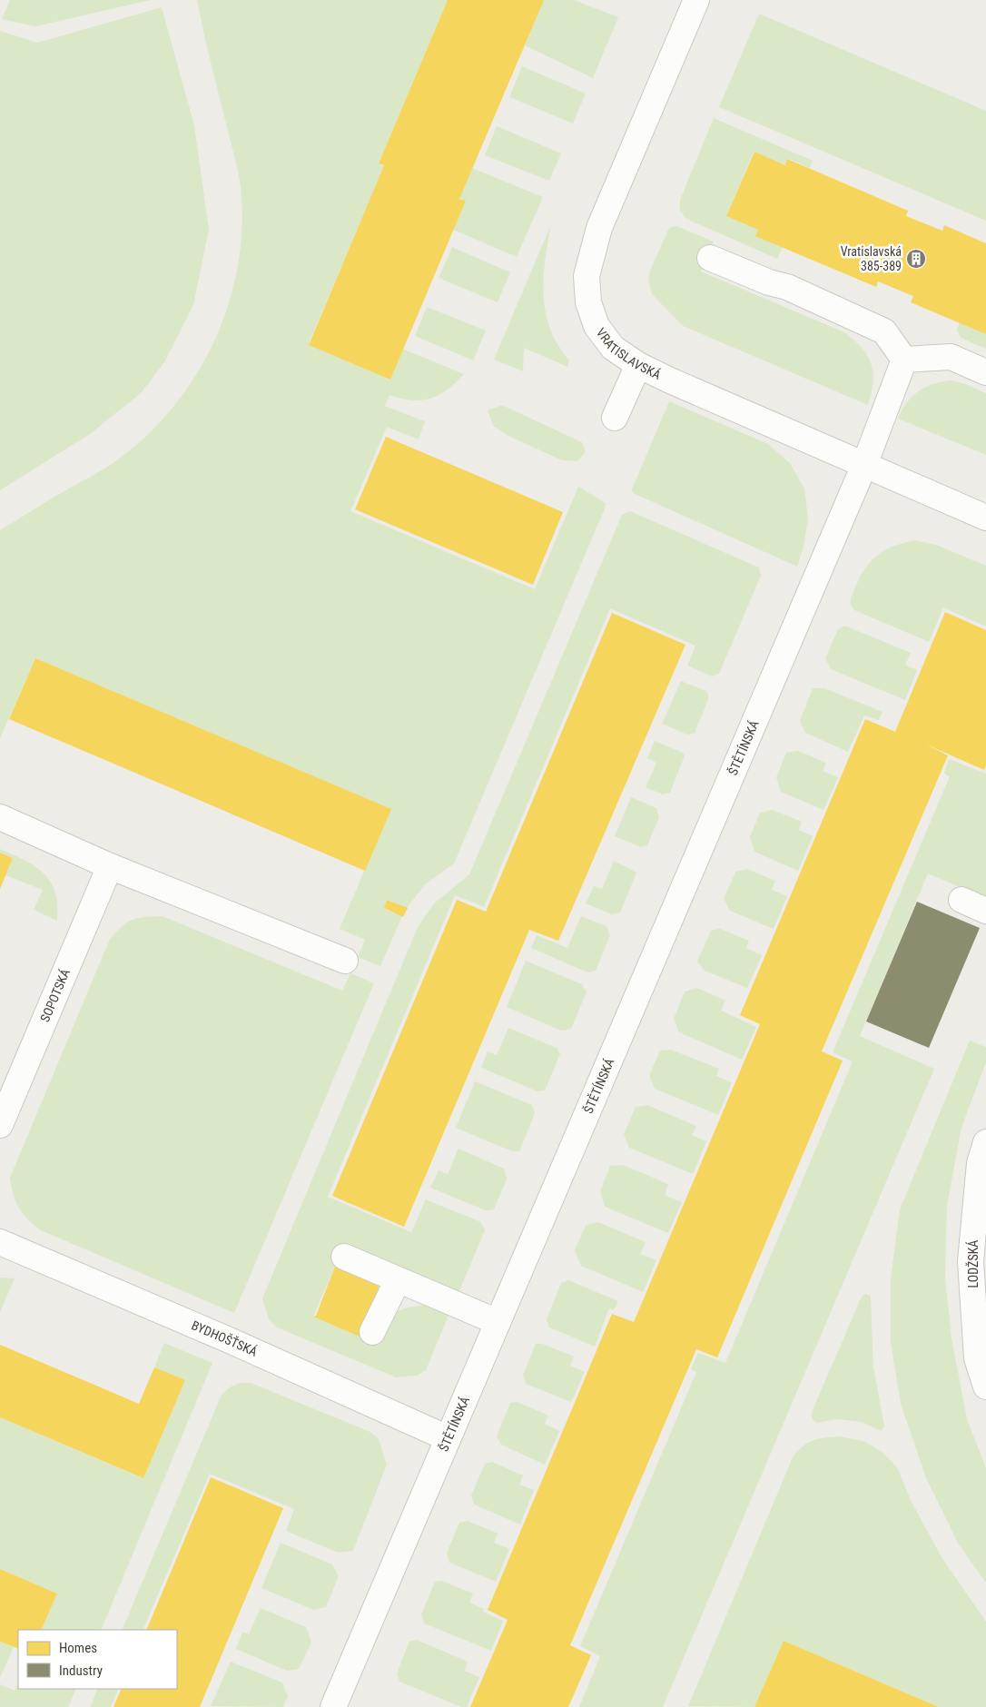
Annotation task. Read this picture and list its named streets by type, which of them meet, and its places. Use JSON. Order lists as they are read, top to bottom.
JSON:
{
  "streets": {
    "street": [
      "VRATISLAVSKÁ",
      "ŠTĚTÍNSKÁ",
      "SOPOTSKÁ",
      "LODŽSKÁ",
      "BYDHOŠŤSKÁ"
    ]
  },
  "crossings": [
    ["VRATISLAVSKÁ", "ŠTĚTÍNSKÁ"],
    ["ŠTĚTÍNSKÁ", "BYDHOŠŤSKÁ"]
  ],
  "places": {
    "building": ["Vratislavská 385-389"]
  },
  "legend": ["Homes", "Industry"]
}
